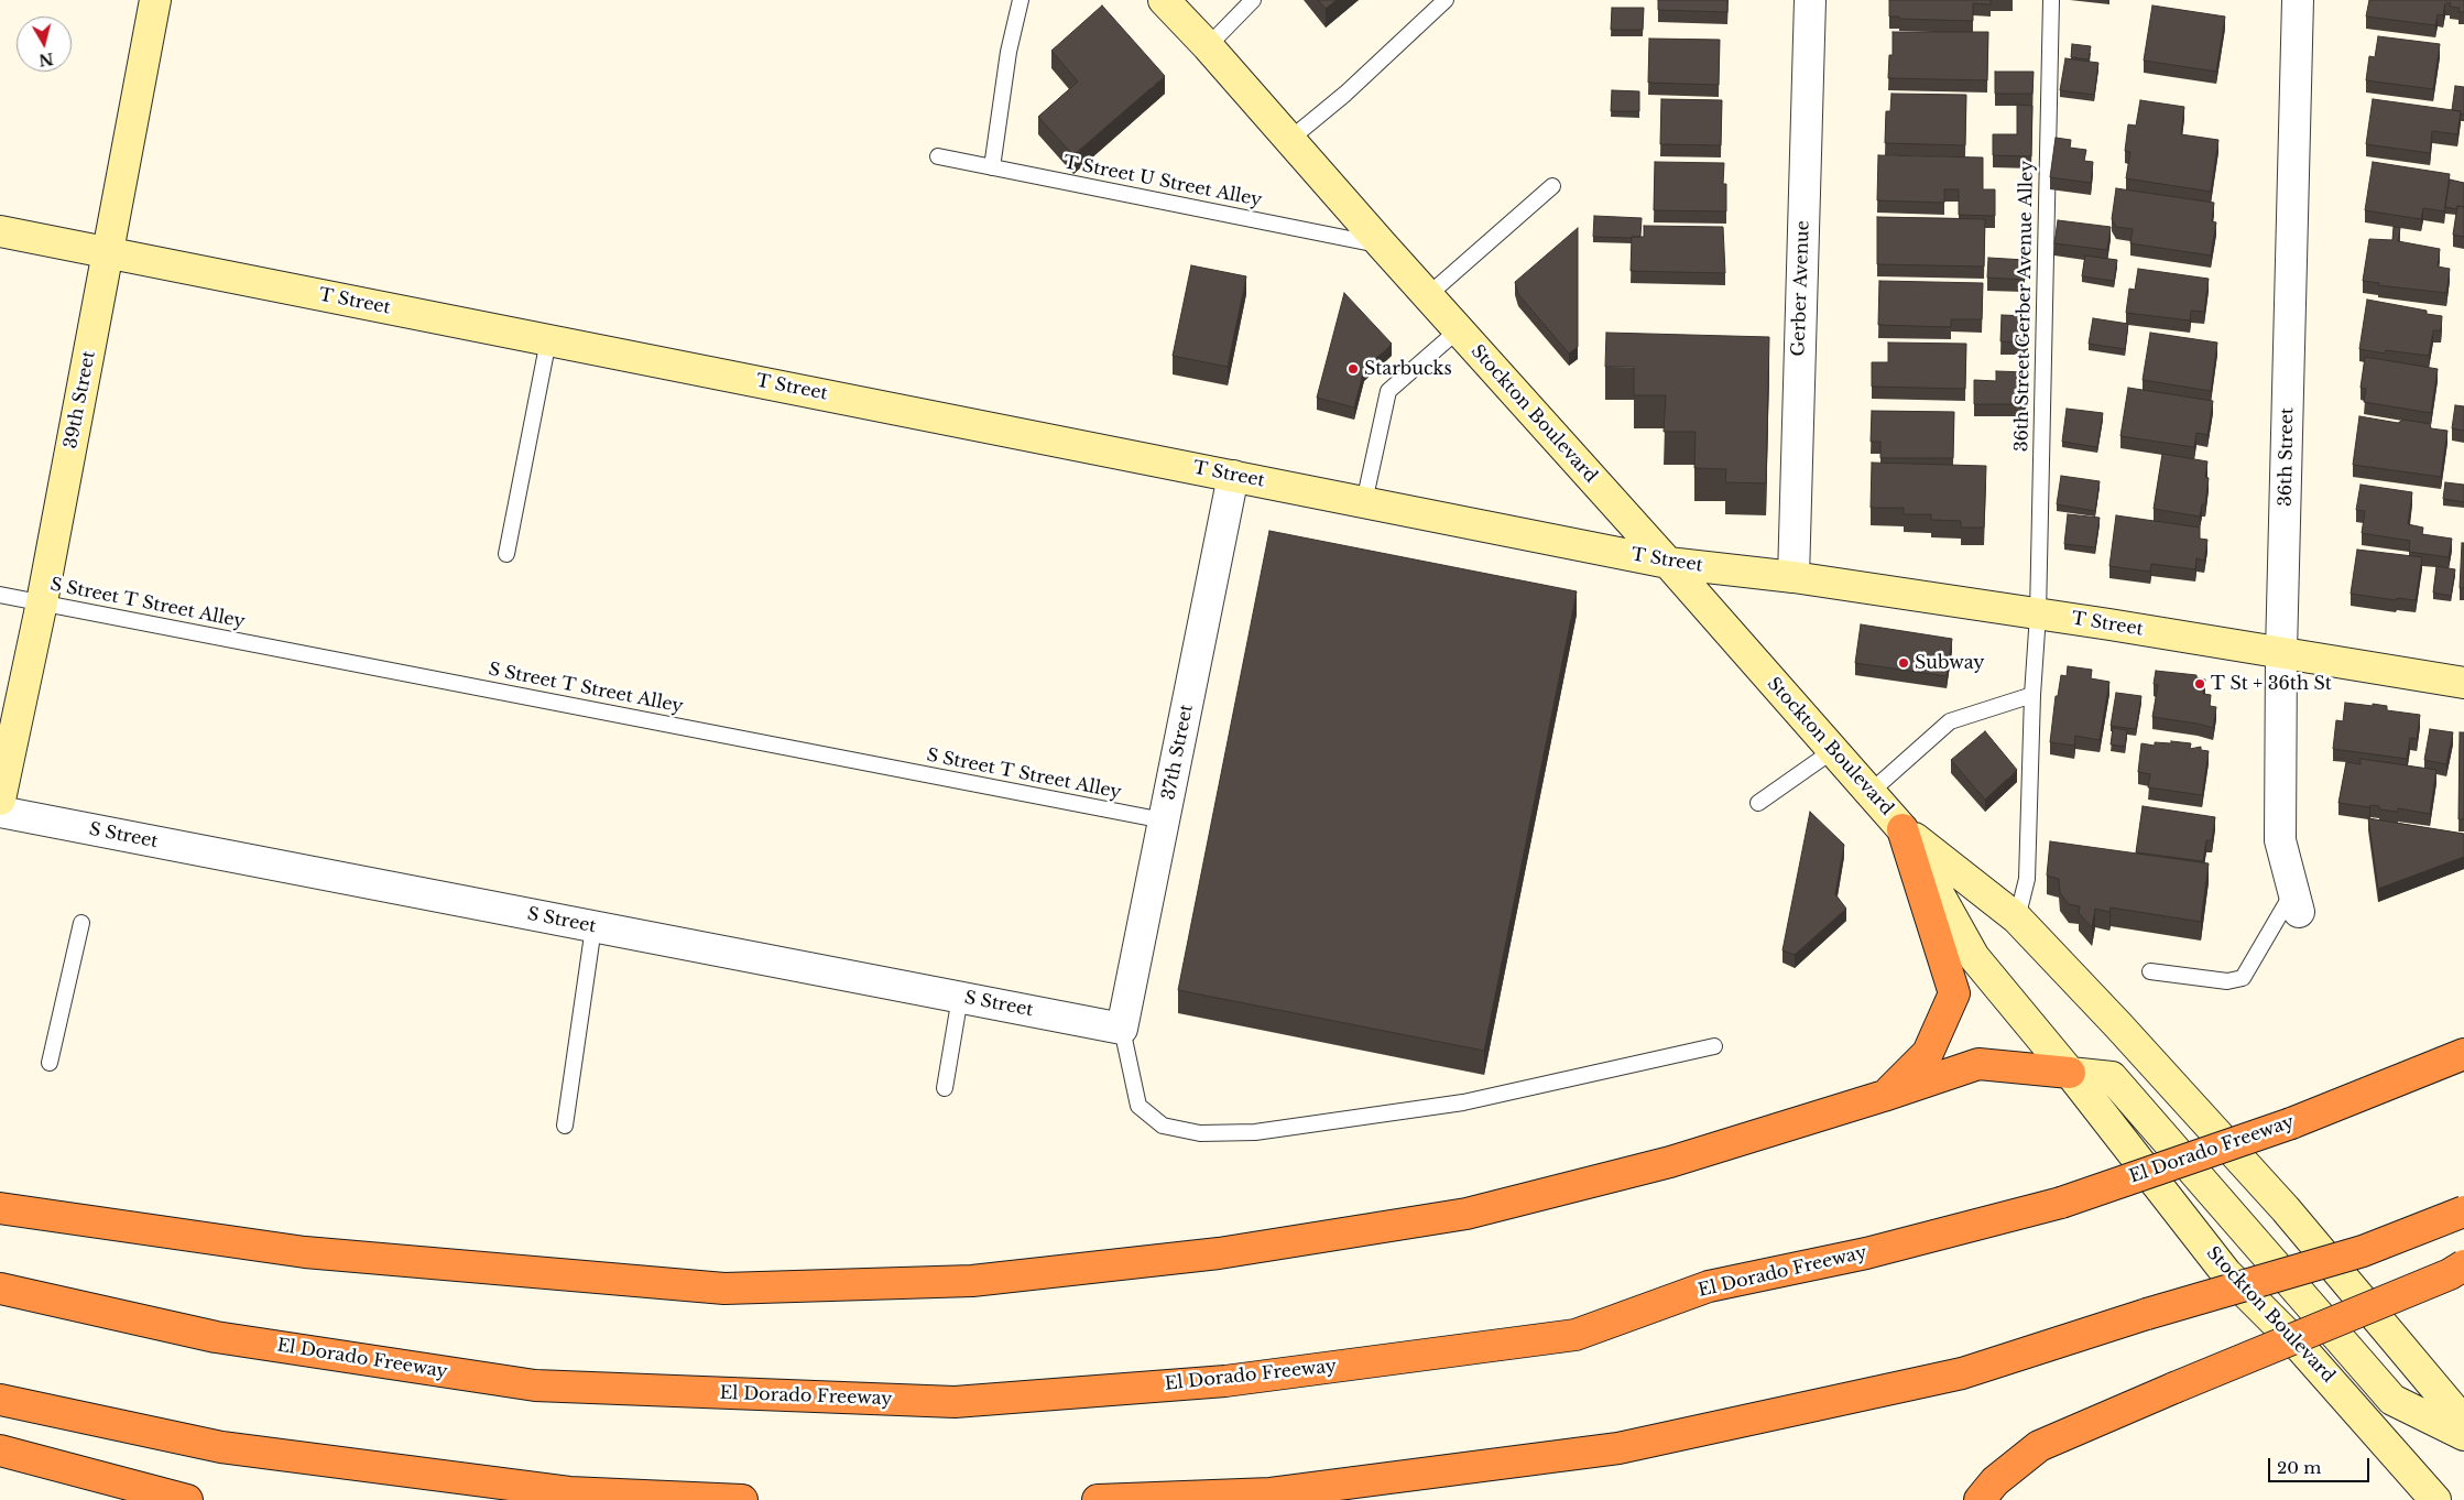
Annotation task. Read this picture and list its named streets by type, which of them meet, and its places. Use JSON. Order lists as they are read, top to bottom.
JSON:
{
  "streets": {
    "highway": ["El Dorado Freeway"],
    "main road": ["T Street", "39th Street", "Stockton Boulevard"],
    "street": [
      "Gerber Avenue",
      "36th Street",
      "37th Street",
      "S Street"
    ],
    "lane": ["T Street U Street Alley", "36th Street Gerber Avenue Alley", "S Street T Street Alley"]
  },
  "crossings": [
    ["T Street U Street Alley", "Stockton Boulevard"],
    ["Gerber Avenue", "T Street"],
    ["T Street", "36th Street Gerber Avenue Alley"],
    ["T Street", "39th Street"],
    ["T Street", "Stockton Boulevard"],
    ["T Street", "36th Street"],
    ["T Street", "37th Street"],
    ["36th Street Gerber Avenue Alley", "Stockton Boulevard"],
    ["39th Street", "S Street T Street Alley"],
    ["S Street T Street Alley", "37th Street"],
    ["37th Street", "S Street"]
  ],
  "places": ["Starbucks", "Subway", "T St + 36th St"],
  "scale_bar": "20 m",
  "north": "bottom"
}
